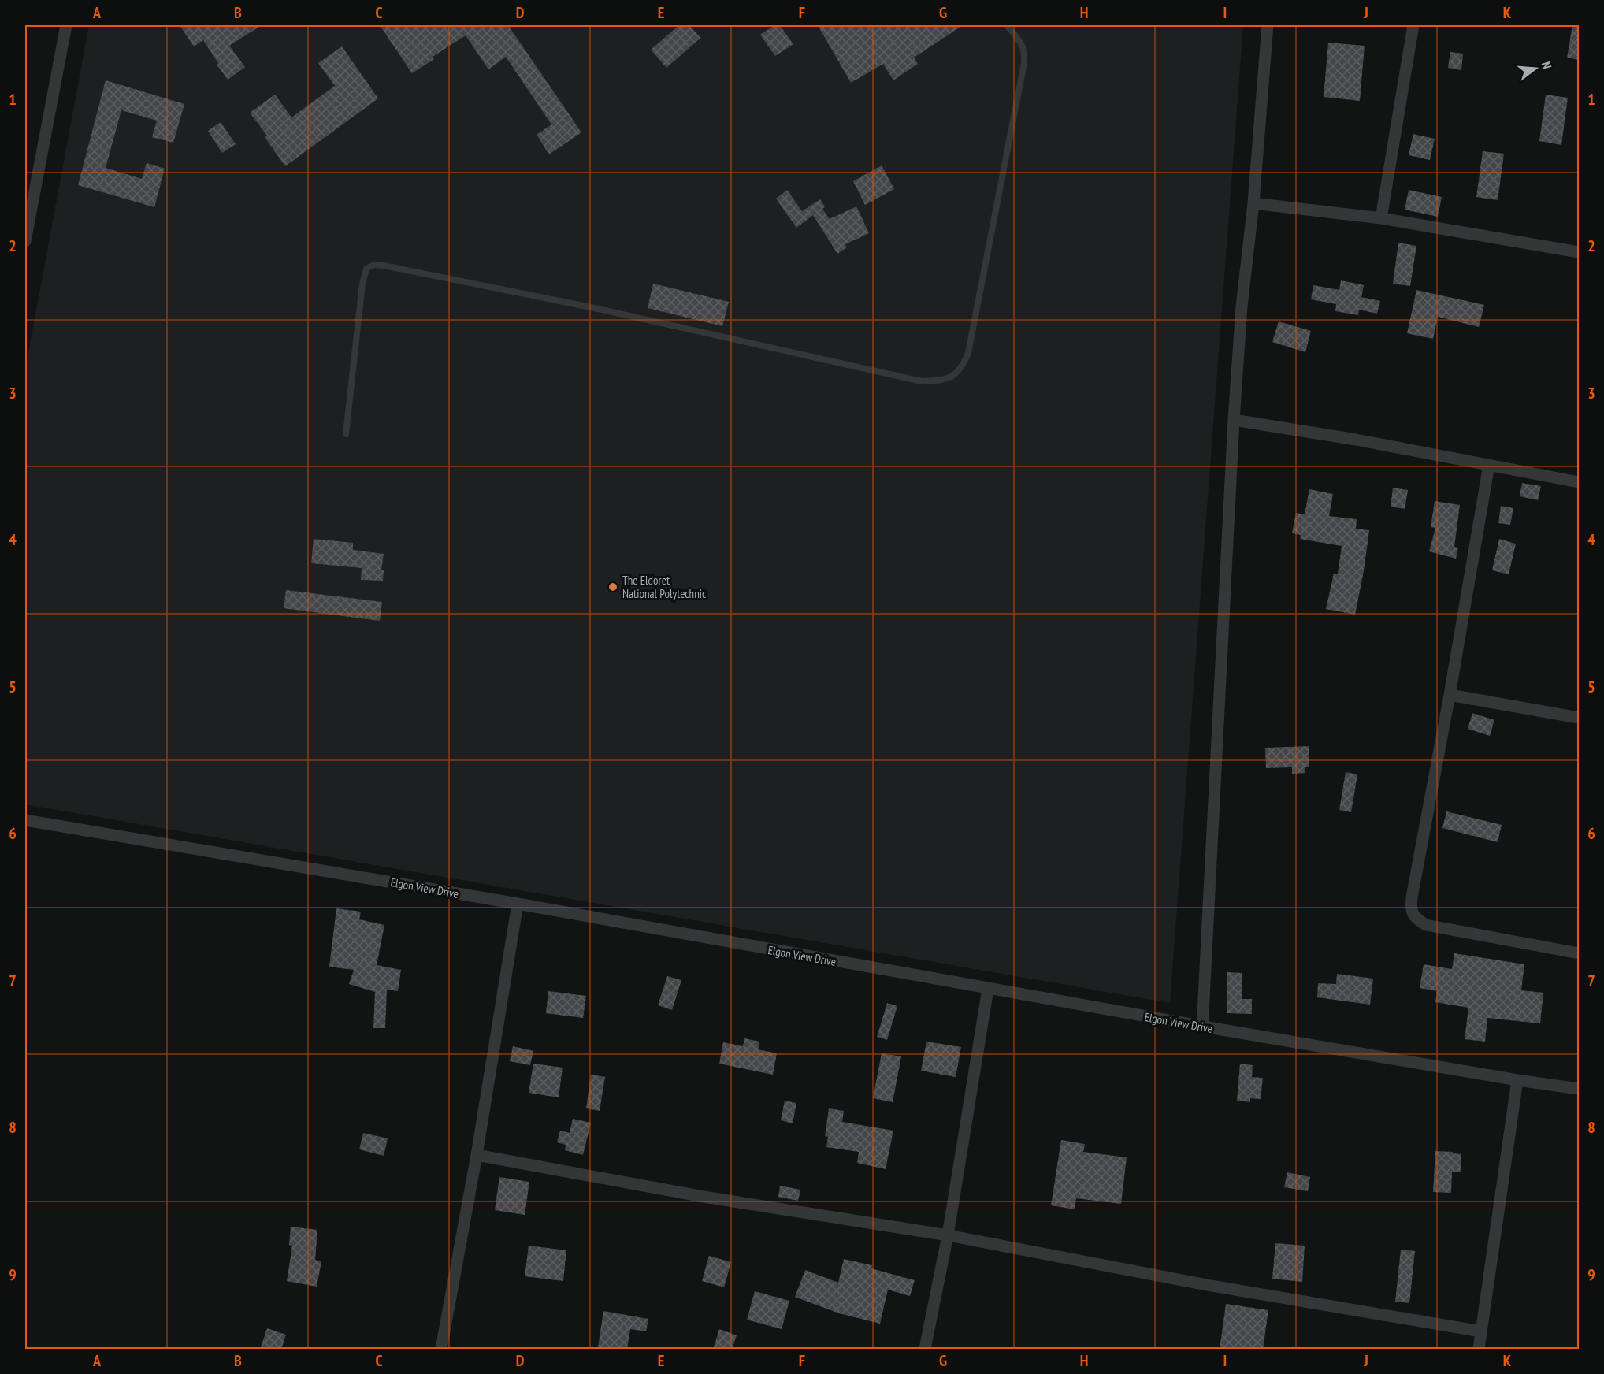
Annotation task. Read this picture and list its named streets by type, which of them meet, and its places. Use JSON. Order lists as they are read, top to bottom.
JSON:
{
  "streets": {
    "street": ["Elgon View Drive"]
  },
  "places": ["The Eldoret National Polytechnic"],
  "north": "right",
  "grid": {
    "columns": [
      "A",
      "B",
      "C",
      "D",
      "E",
      "F",
      "G",
      "H",
      "I",
      "J",
      "K"
    ],
    "rows": [
      "1",
      "2",
      "3",
      "4",
      "5",
      "6",
      "7",
      "8",
      "9"
    ]
  }
}
